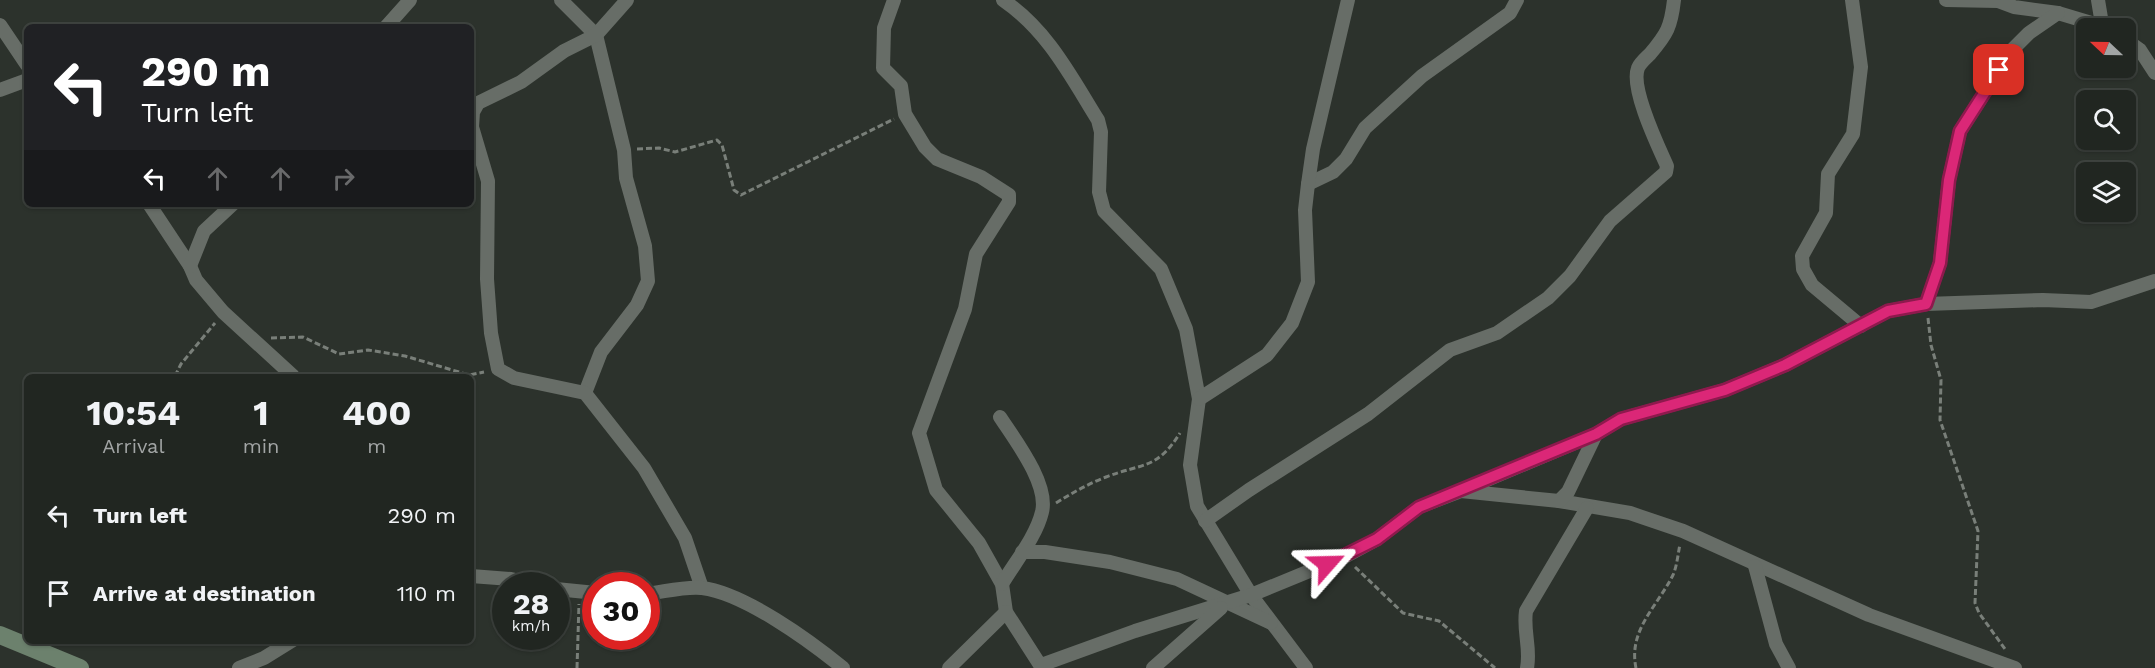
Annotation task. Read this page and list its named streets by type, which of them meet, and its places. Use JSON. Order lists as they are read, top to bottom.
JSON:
{
  "north": "left",
  "page": {
    "turn": ["290 m", "Turn left"],
    "eta": [
      "10:54",
      "Arrival",
      "1",
      "min",
      "400",
      "m"
    ],
    "list": [
      {
        "name": "Turn left",
        "value": "290 m"
      },
      {
        "name": "Arrive at destination",
        "value": "110 m"
      }
    ],
    "speed": "28 km/h",
    "limit": "30"
  }
}
